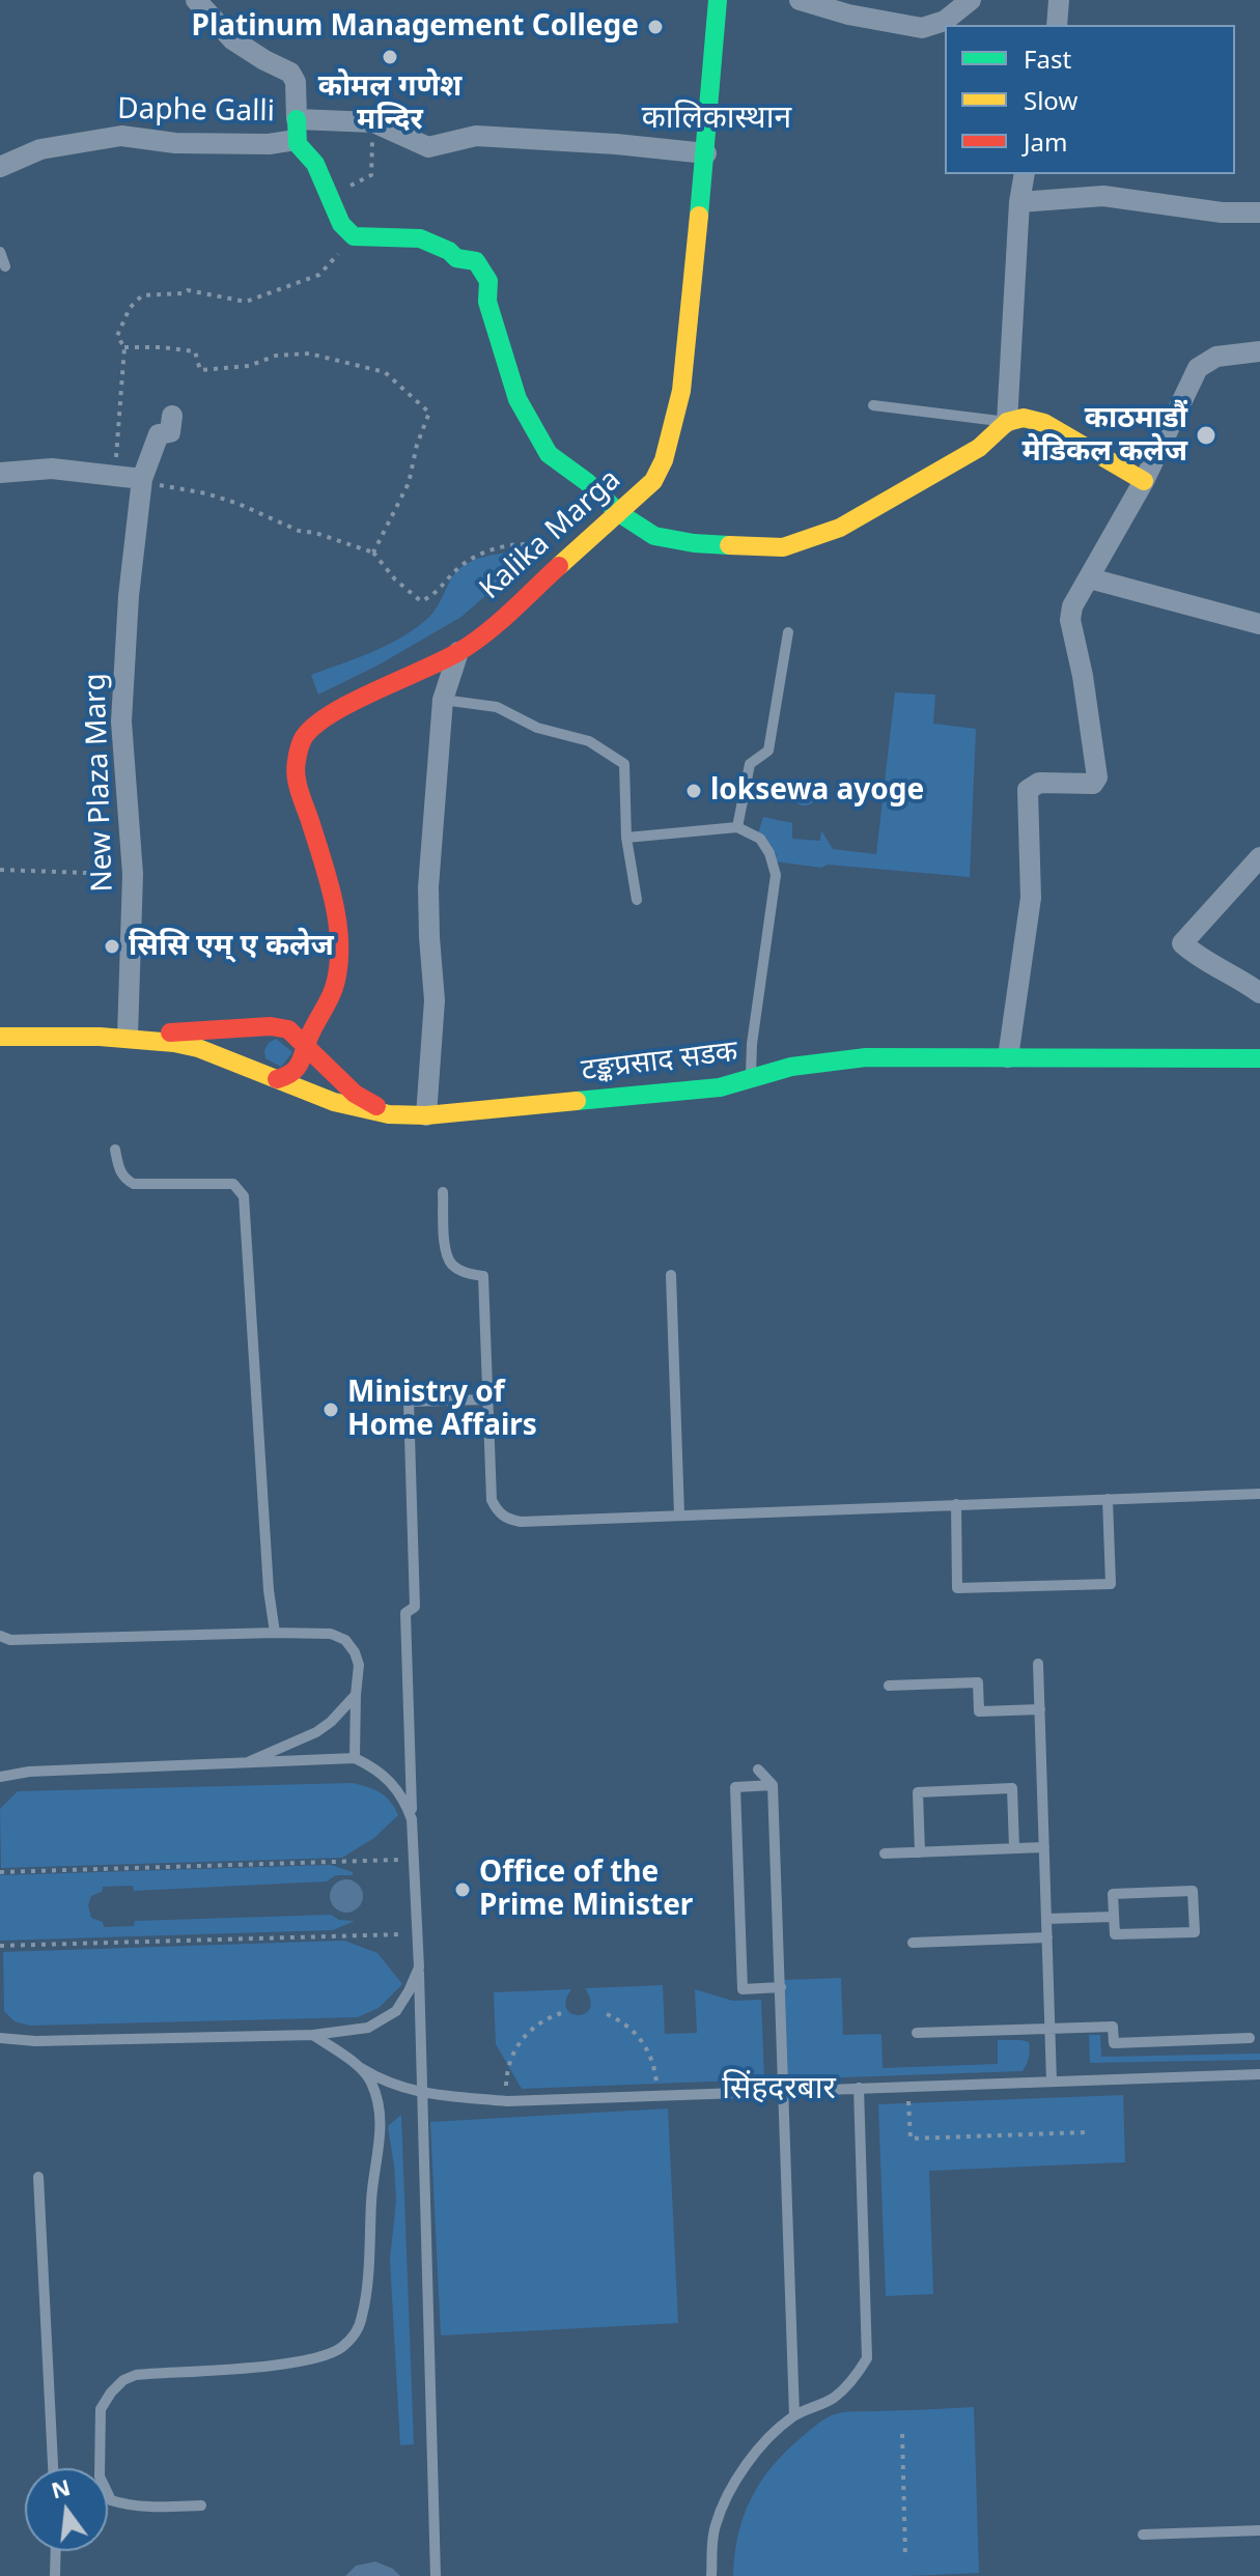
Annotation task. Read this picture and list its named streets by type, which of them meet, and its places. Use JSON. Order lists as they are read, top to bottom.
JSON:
{
  "streets": {
    "street": [
      "Daphe Galli",
      "Kalika Marga",
      "New Plaza Marg",
      "टङ्कप्रसाद सडक"
    ]
  },
  "crossings": [
    ["Kalika Marga", "टङ्कप्रसाद सडक"],
    ["New Plaza Marg", "टङ्कप्रसाद सडक"]
  ],
  "districts": ["कालिकास्थान", "सिंहदरबार"],
  "places": [
    "Platinum Management College",
    "कोमल गणेश मन्दिर",
    "काठमाडौं मेडिकल कलेज",
    "loksewa ayoge",
    "सिसि एम् ए कलेज",
    "Ministry of Home Affairs",
    "Office of the Prime Minister"
  ],
  "legend": ["Fast", "Slow", "Jam"],
  "north": "top"
}
